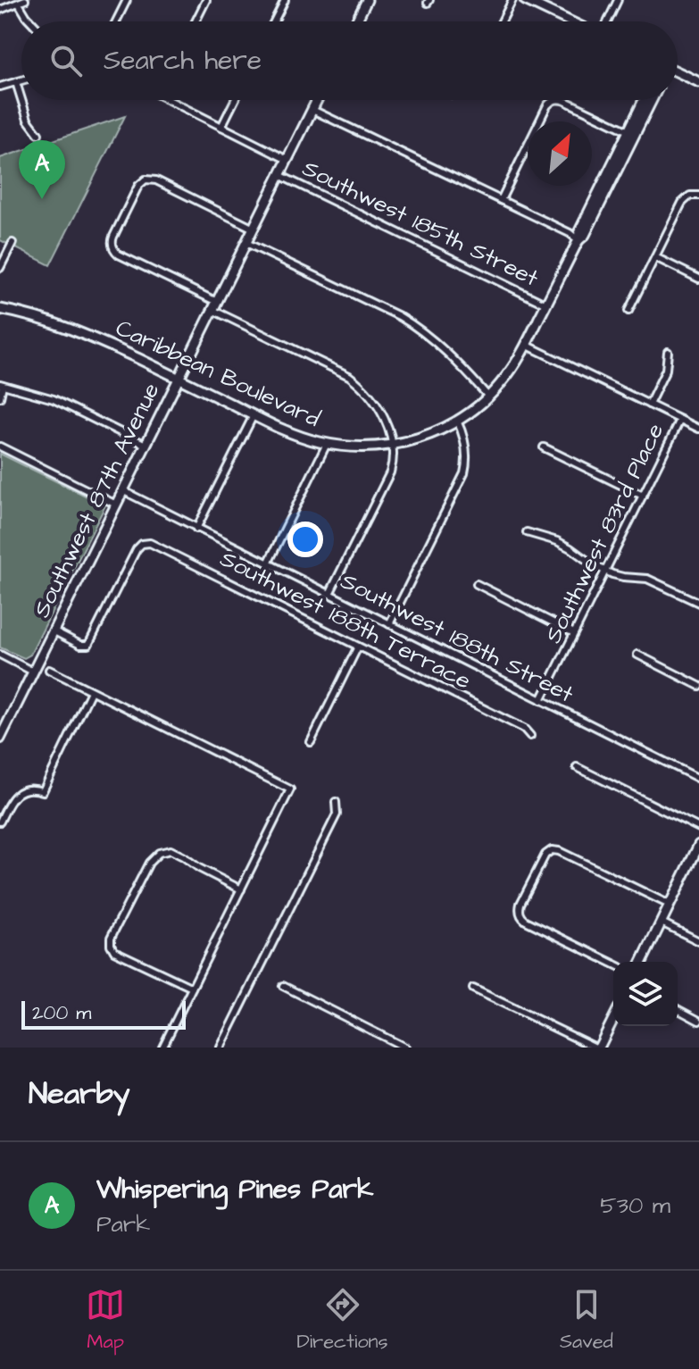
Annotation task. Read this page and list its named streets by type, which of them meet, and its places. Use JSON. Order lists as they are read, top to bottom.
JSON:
{
  "streets": {
    "street": [
      "Southwest 185th Street",
      "Caribbean Boulevard",
      "Southwest 87th Avenue",
      "Southwest 83rd Place",
      "Southwest 188th Terrace",
      "Southwest 188th Street"
    ]
  },
  "crossings": [
    ["Southwest 185th Street", "Caribbean Boulevard"],
    ["Southwest 185th Street", "Southwest 87th Avenue"],
    ["Caribbean Boulevard", "Southwest 87th Avenue"],
    ["Southwest 87th Avenue", "Southwest 188th Terrace"],
    ["Southwest 87th Avenue", "Southwest 188th Street"],
    ["Southwest 83rd Place", "Southwest 188th Street"]
  ],
  "scale_bar": "200 m",
  "north": "top right",
  "page": {
    "search": "Search here",
    "pins": "A",
    "scale": "200 m",
    "heading": "Nearby",
    "list": [
      {
        "mark": "A",
        "name": "Whispering Pines Park",
        "note": "Park",
        "value": "530 m"
      }
    ],
    "nav": ["Map", "Directions", "Saved"]
  }
}
